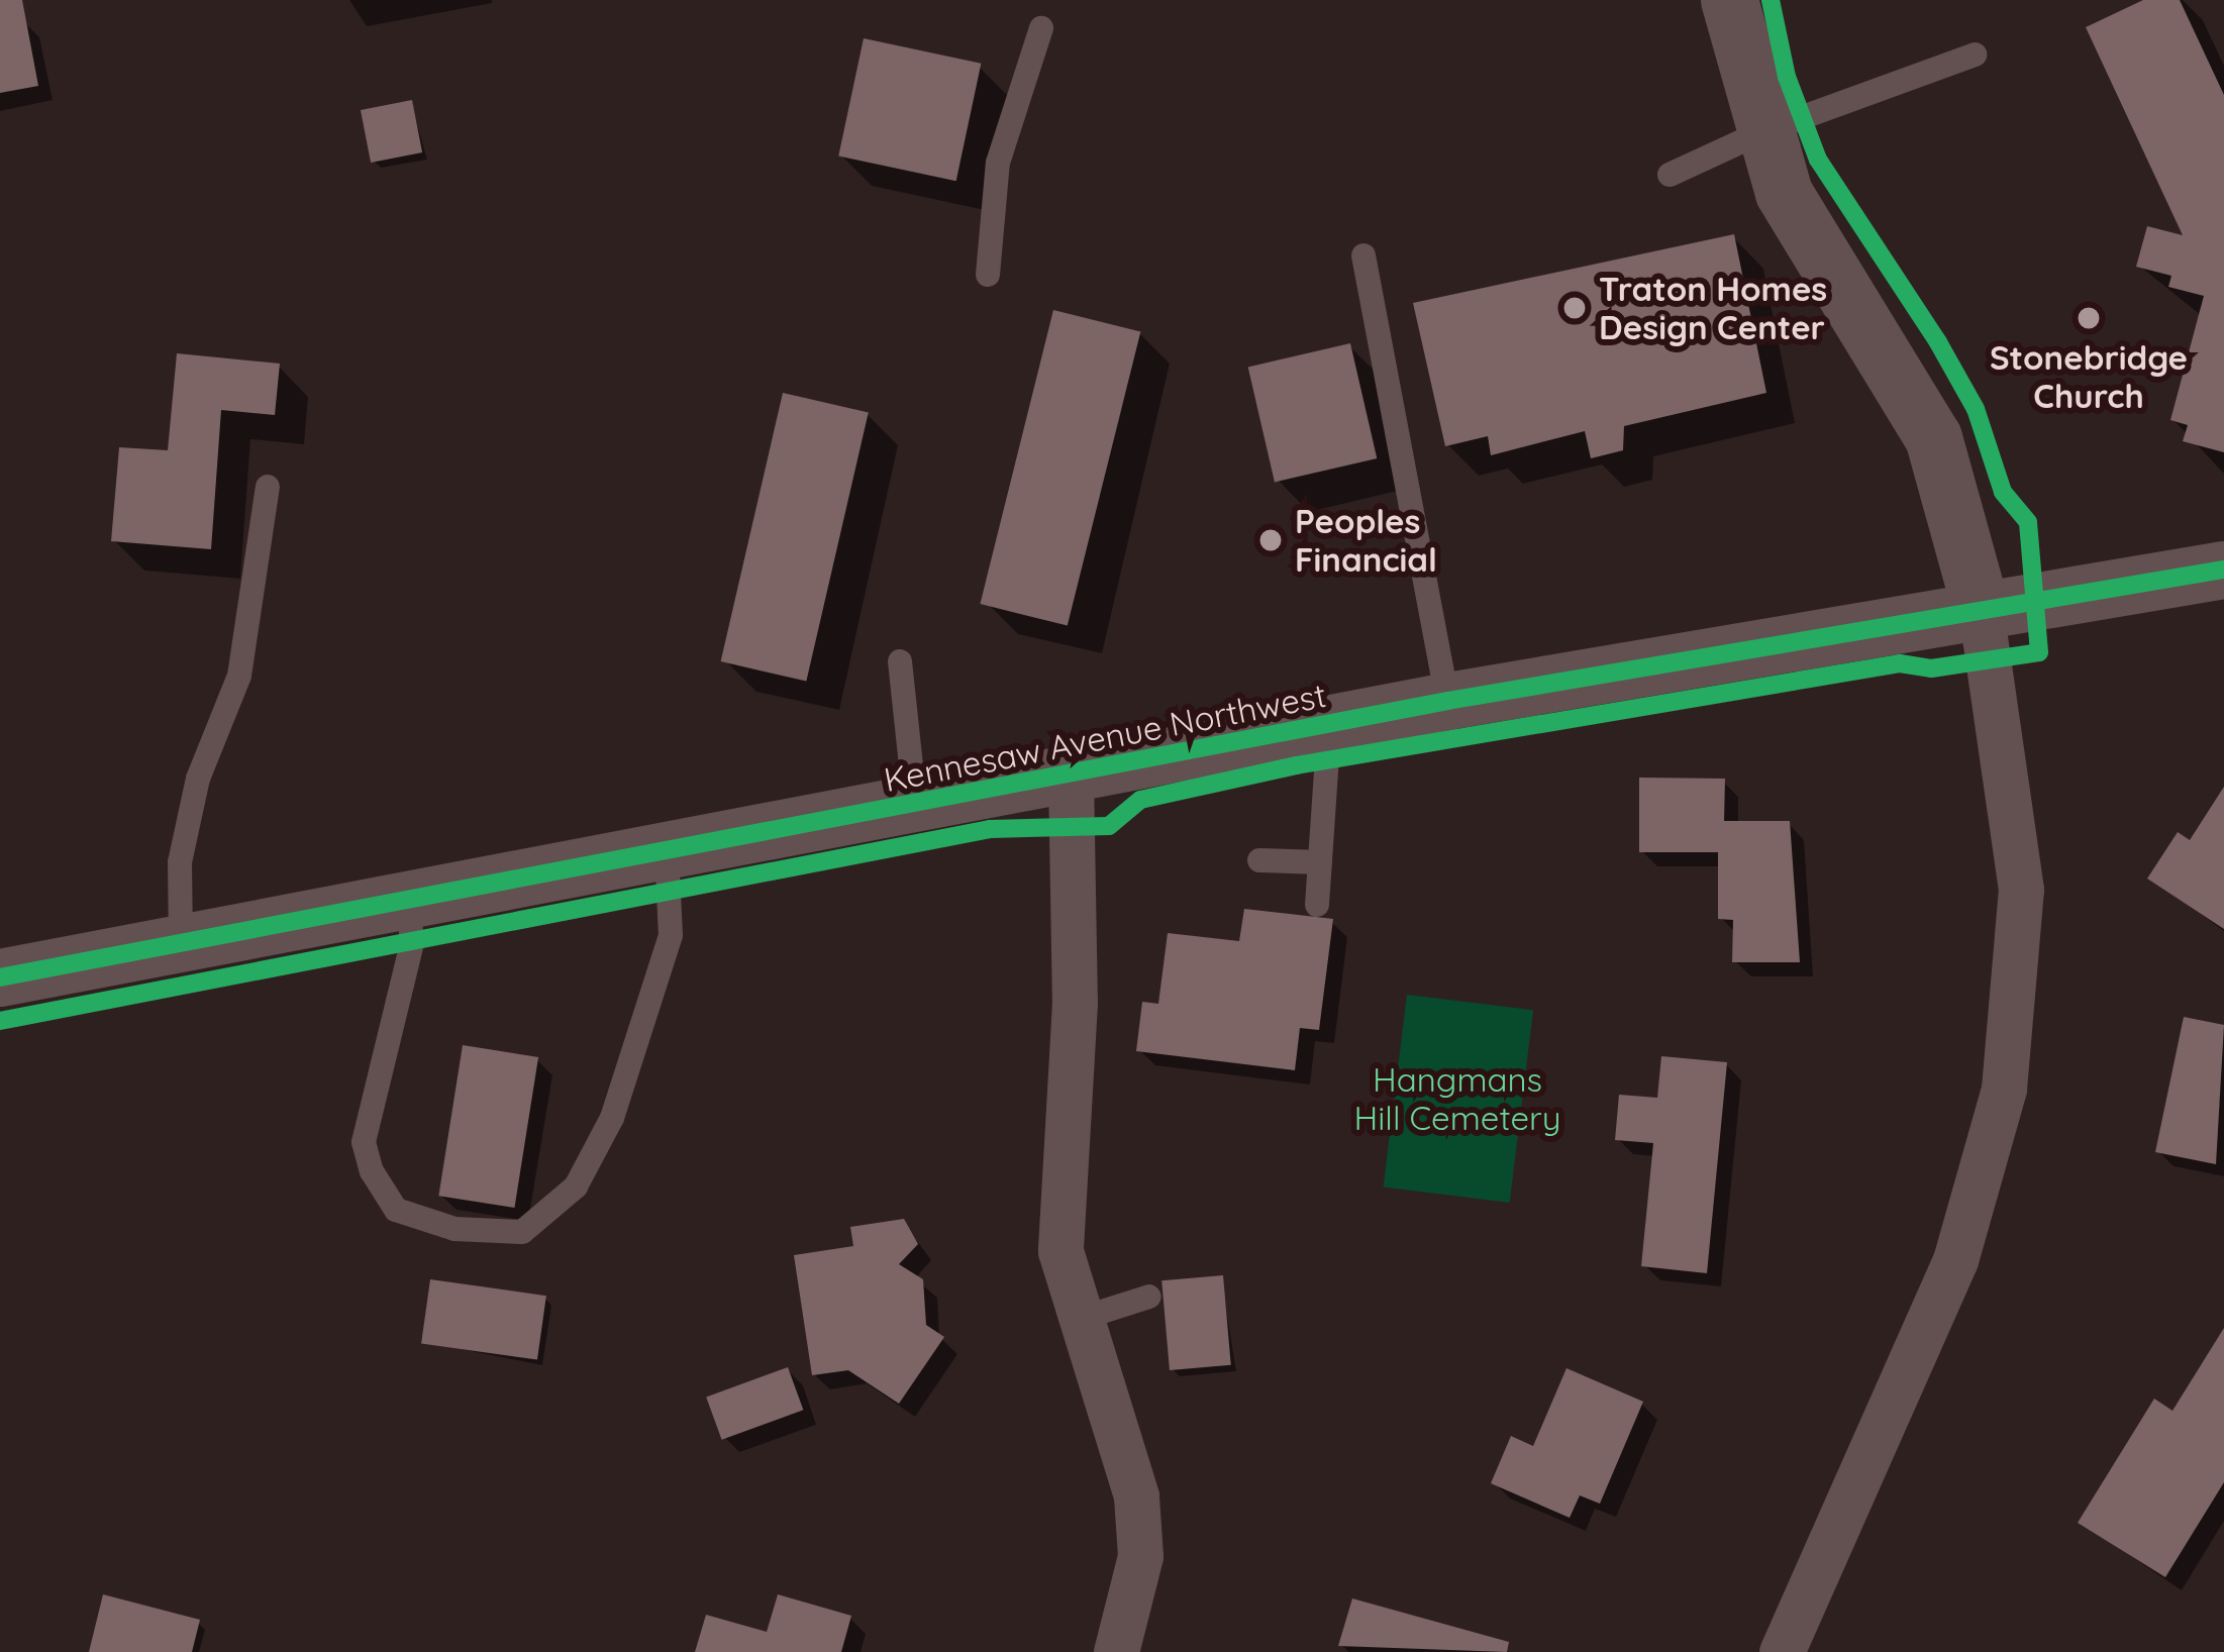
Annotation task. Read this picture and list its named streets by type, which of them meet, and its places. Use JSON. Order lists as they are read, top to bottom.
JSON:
{
  "streets": {
    "street": ["Kennesaw Avenue Northwest"]
  },
  "parks": ["Hangmans Hill Cemetery"],
  "places": ["Traton Homes Design Center", "Stonebridge Church", "Peoples Financial"]
}
